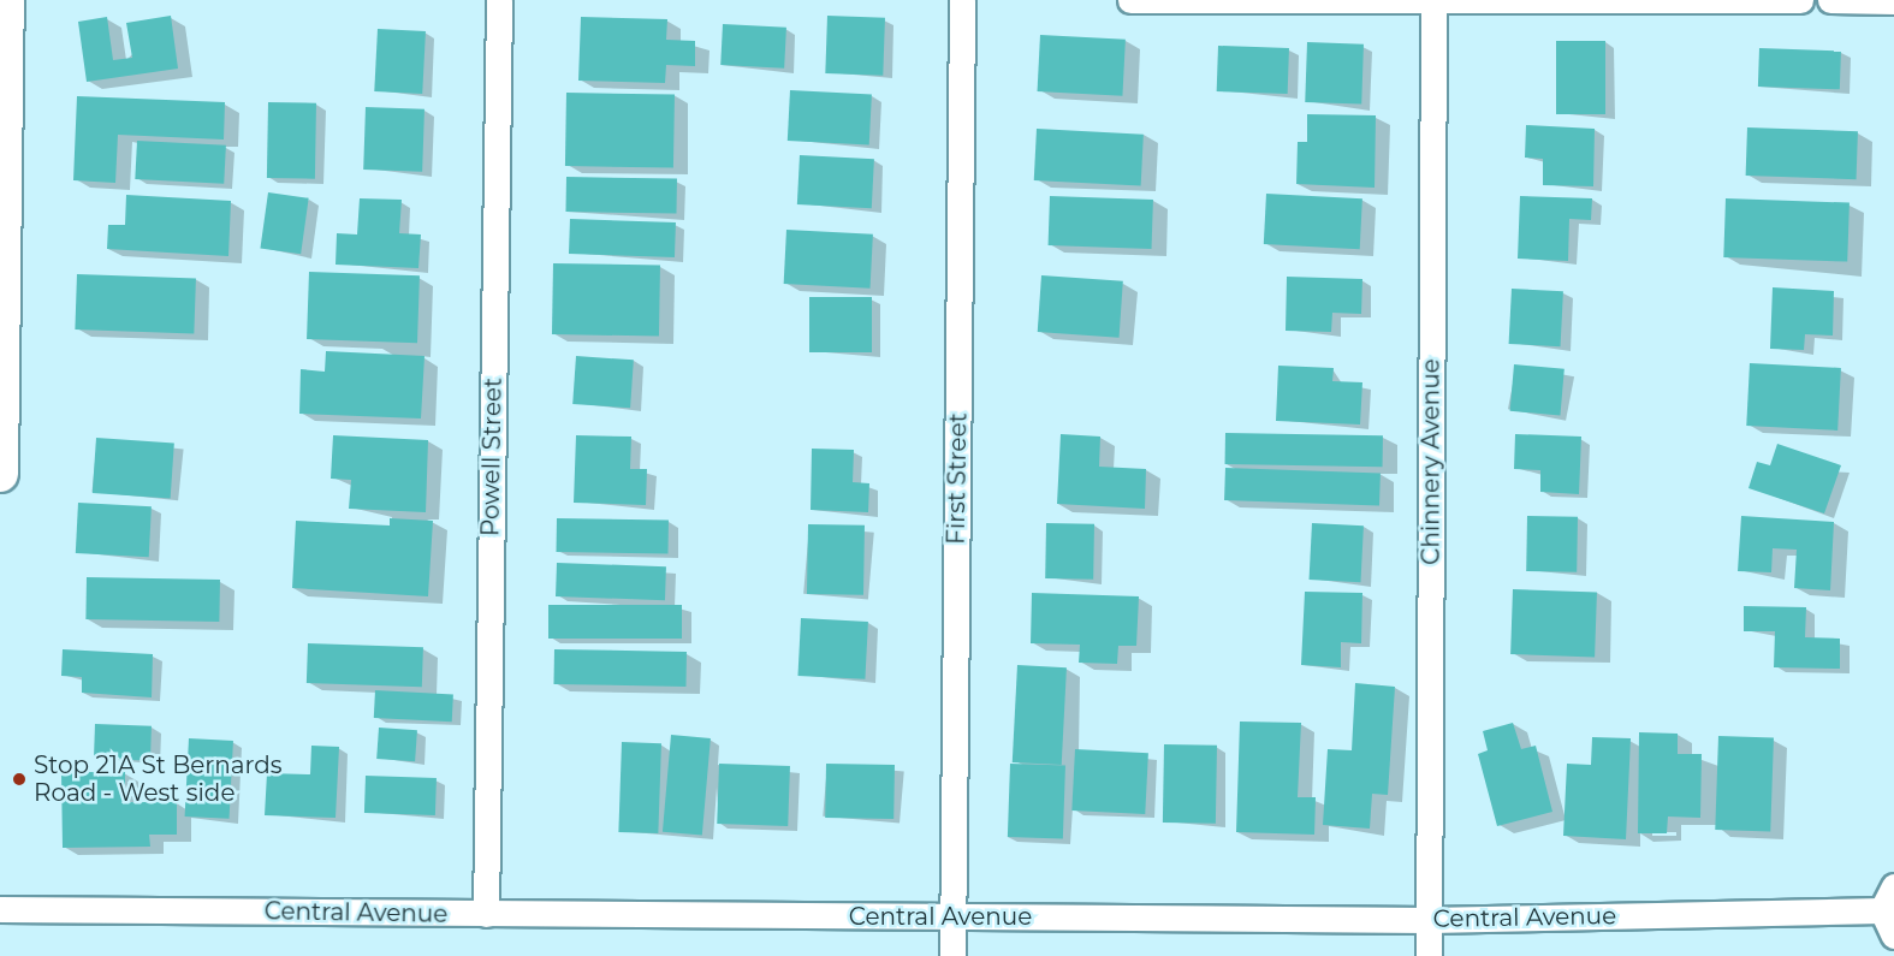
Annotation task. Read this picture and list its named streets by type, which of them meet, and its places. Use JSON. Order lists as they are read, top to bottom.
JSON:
{
  "streets": {
    "street": [
      "Powell Street",
      "Chinnery Avenue",
      "First Street",
      "Central Avenue"
    ]
  },
  "crossings": [
    ["Powell Street", "Central Avenue"],
    ["Chinnery Avenue", "Central Avenue"],
    ["First Street", "Central Avenue"]
  ],
  "places": ["Stop 21A St Bernards Road - West side"]
}
